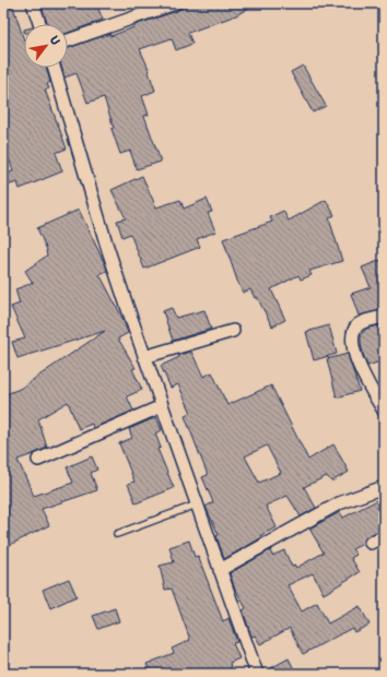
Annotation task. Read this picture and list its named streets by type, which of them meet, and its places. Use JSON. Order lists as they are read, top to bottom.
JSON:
{
  "north": "top right"
}
